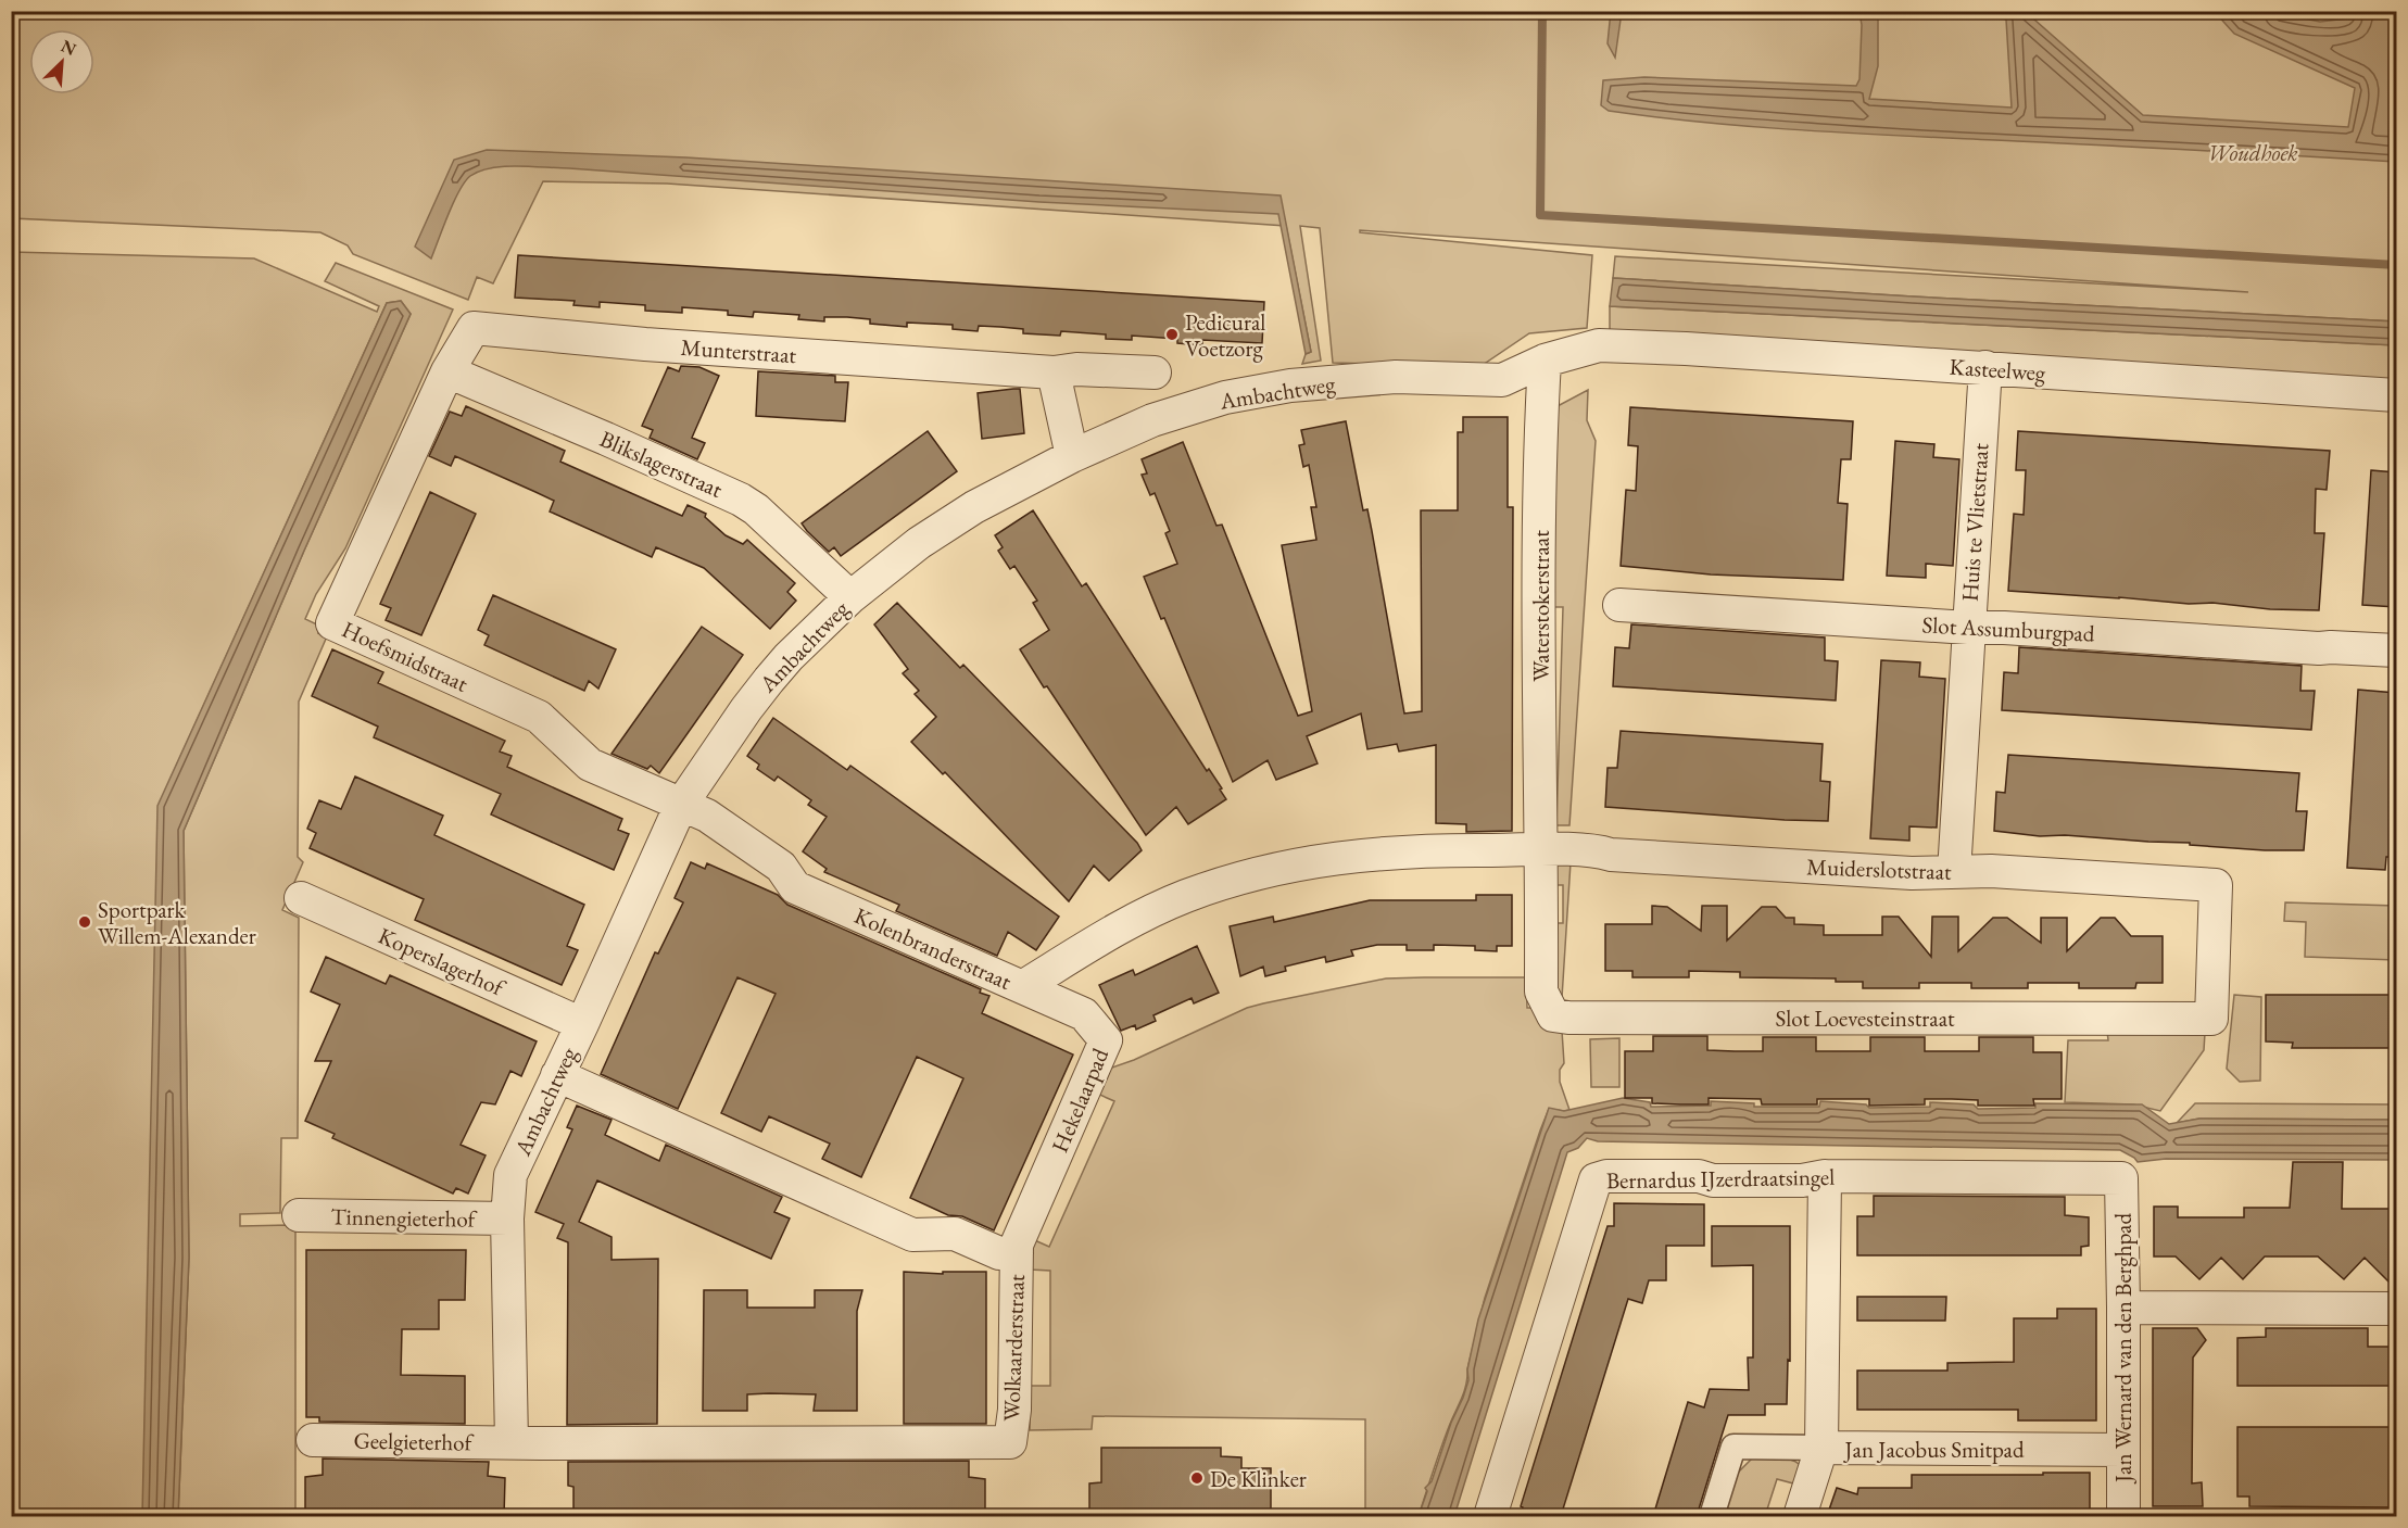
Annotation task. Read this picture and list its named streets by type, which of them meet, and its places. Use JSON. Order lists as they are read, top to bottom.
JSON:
{
  "streets": {
    "street": [
      "Munterstraat",
      "Kasteelweg",
      "Ambachtweg",
      "Blikslagerstraat",
      "Huis te Vlietstraat",
      "Waterstokerstraat",
      "Slot Assumburgpad",
      "Hoefsmidstraat",
      "Muiderslotstraat",
      "Kolenbranderstraat",
      "Koperslagerhof",
      "Slot Loevesteinstraat",
      "Hekelaarpad",
      "Bernardus IJzerdraatsingel",
      "Tinnengieterhof",
      "Wolkaarderstraat",
      "Jan Wernard van den Berghpad",
      "Geelgieterhof",
      "Jan Jacobus Smitpad"
    ]
  },
  "crossings": [
    ["Munterstraat", "Blikslagerstraat"],
    ["Munterstraat", "Hoefsmidstraat"],
    ["Kasteelweg", "Ambachtweg"],
    ["Kasteelweg", "Huis te Vlietstraat"],
    ["Ambachtweg", "Blikslagerstraat"],
    ["Ambachtweg", "Waterstokerstraat"],
    ["Ambachtweg", "Hoefsmidstraat"],
    ["Ambachtweg", "Kolenbranderstraat"],
    ["Ambachtweg", "Koperslagerhof"],
    ["Ambachtweg", "Tinnengieterhof"],
    ["Ambachtweg", "Wolkaarderstraat"],
    ["Ambachtweg", "Geelgieterhof"],
    ["Blikslagerstraat", "Hoefsmidstraat"],
    ["Huis te Vlietstraat", "Slot Assumburgpad"],
    ["Huis te Vlietstraat", "Muiderslotstraat"],
    ["Waterstokerstraat", "Muiderslotstraat"],
    ["Waterstokerstraat", "Kolenbranderstraat"],
    ["Waterstokerstraat", "Slot Loevesteinstraat"],
    ["Hoefsmidstraat", "Kolenbranderstraat"],
    ["Muiderslotstraat", "Kolenbranderstraat"],
    ["Muiderslotstraat", "Slot Loevesteinstraat"],
    ["Kolenbranderstraat", "Slot Loevesteinstraat"],
    ["Kolenbranderstraat", "Hekelaarpad"],
    ["Hekelaarpad", "Wolkaarderstraat"],
    ["Bernardus IJzerdraatsingel", "Jan Wernard van den Berghpad"],
    ["Bernardus IJzerdraatsingel", "Jan Jacobus Smitpad"],
    ["Wolkaarderstraat", "Geelgieterhof"],
    ["Jan Wernard van den Berghpad", "Jan Jacobus Smitpad"]
  ],
  "parks": ["Woudhoek"],
  "places": ["Pedicural Voetzorg", "Sportpark Willem-Alexander", "De Klinker"],
  "north": "top right"
}
